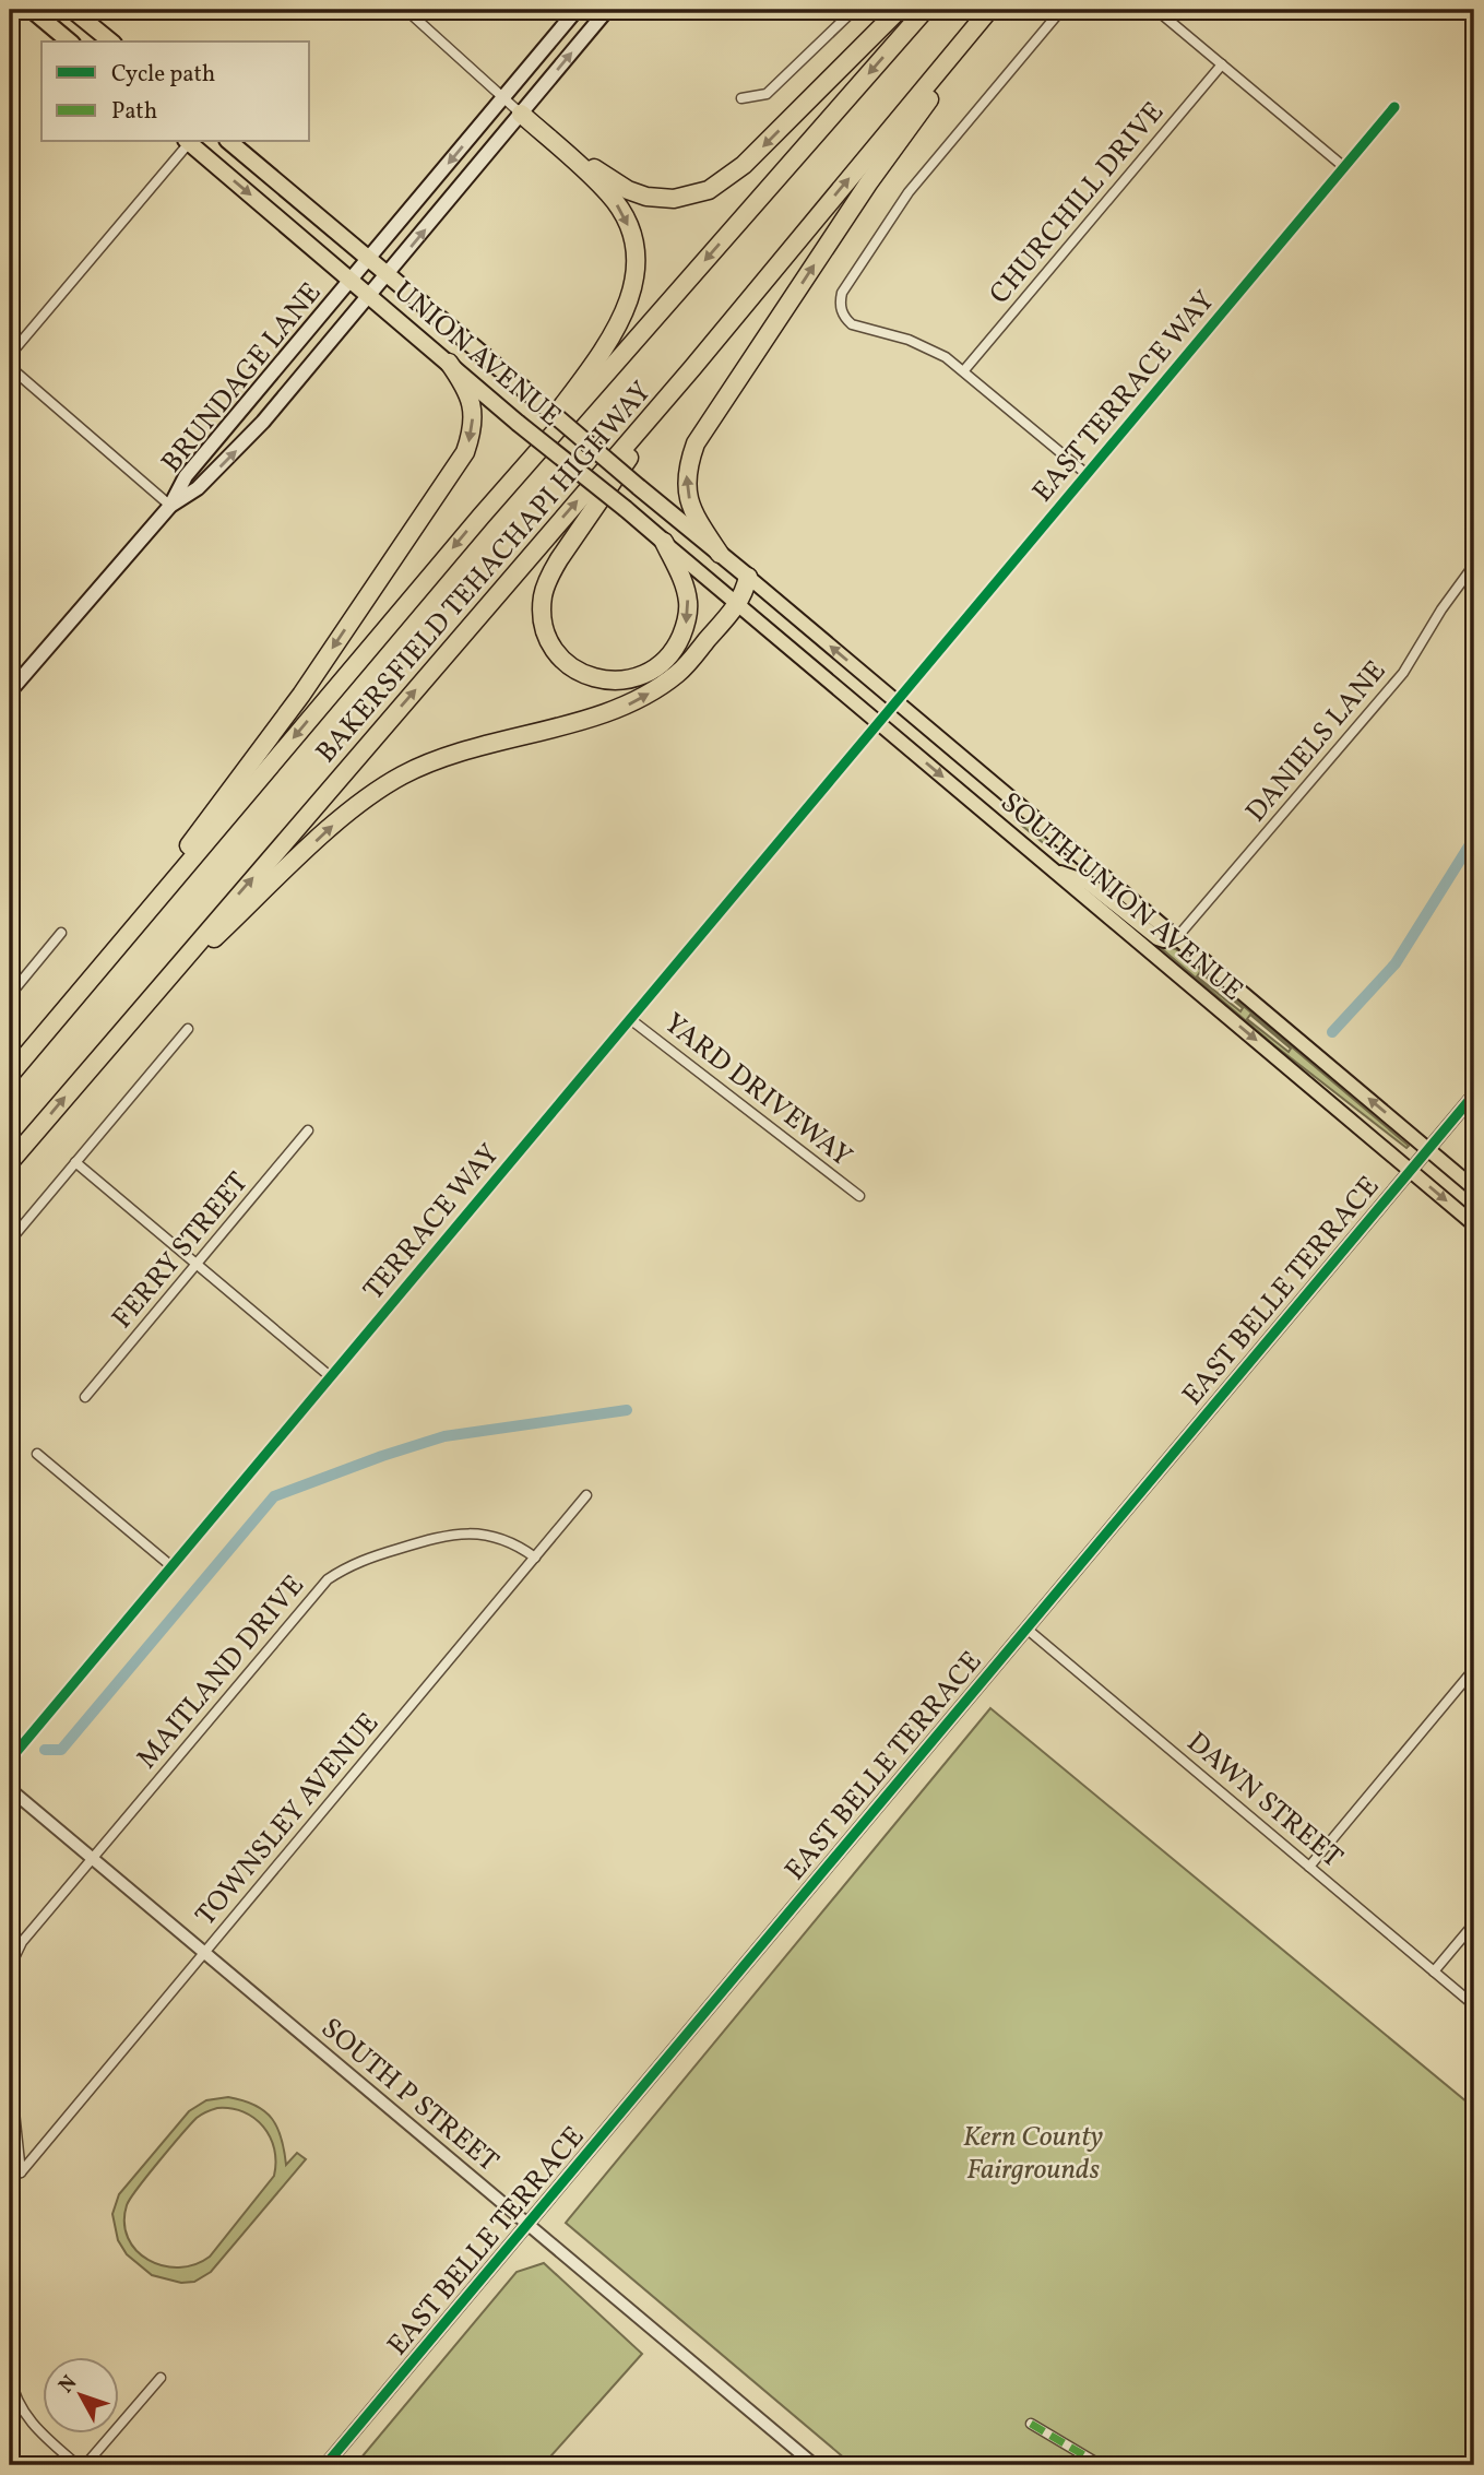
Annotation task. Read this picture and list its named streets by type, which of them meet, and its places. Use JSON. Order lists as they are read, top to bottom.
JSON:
{
  "streets": {
    "highway": ["UNION AVENUE", "BAKERSFIELD TEHACHAPI HIGHWAY"],
    "main road": ["BRUNDAGE LANE", "SOUTH UNION AVENUE"],
    "street": [
      "CHURCHILL DRIVE",
      "EAST TERRACE WAY",
      "DANIELS LANE",
      "YARD DRIVEWAY",
      "TERRACE WAY",
      "FERRY STREET",
      "EAST BELLE TERRACE",
      "MAITLAND DRIVE",
      "DAWN STREET",
      "TOWNSLEY AVENUE",
      "SOUTH P STREET"
    ]
  },
  "crossings": [
    ["UNION AVENUE", "BRUNDAGE LANE"],
    ["UNION AVENUE", "SOUTH UNION AVENUE"],
    ["EAST TERRACE WAY", "SOUTH UNION AVENUE"],
    ["EAST TERRACE WAY", "TERRACE WAY"],
    ["DANIELS LANE", "SOUTH UNION AVENUE"],
    ["SOUTH UNION AVENUE", "TERRACE WAY"],
    ["SOUTH UNION AVENUE", "EAST BELLE TERRACE"],
    ["YARD DRIVEWAY", "TERRACE WAY"],
    ["EAST BELLE TERRACE", "DAWN STREET"],
    ["EAST BELLE TERRACE", "SOUTH P STREET"],
    ["MAITLAND DRIVE", "TOWNSLEY AVENUE"],
    ["MAITLAND DRIVE", "SOUTH P STREET"],
    ["TOWNSLEY AVENUE", "SOUTH P STREET"]
  ],
  "parks": ["Kern County Fairgrounds"],
  "legend": ["Cycle path", "Path"],
  "north": "top left"
}
